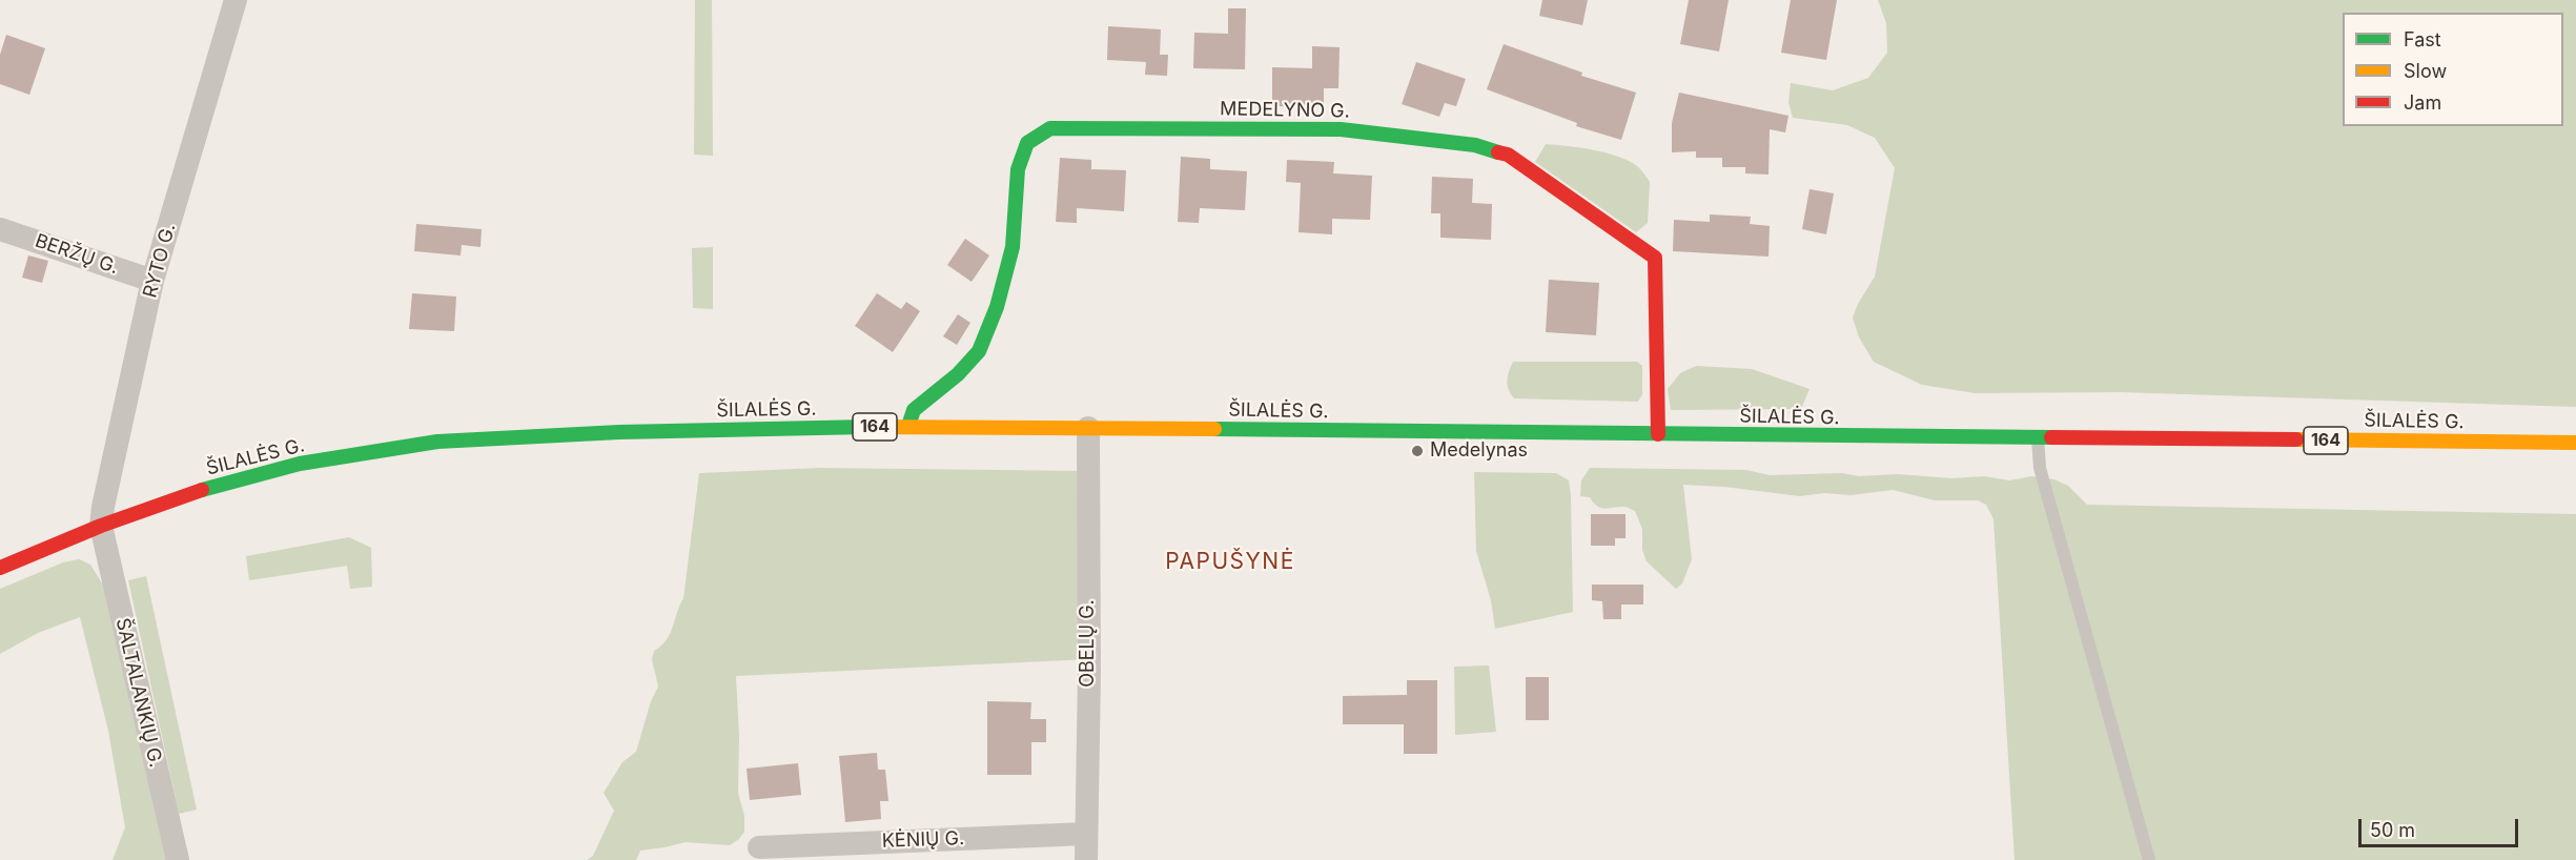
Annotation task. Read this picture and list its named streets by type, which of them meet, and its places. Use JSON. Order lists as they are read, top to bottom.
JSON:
{
  "streets": {
    "main road": ["MEDELYNO G.", "ŠILALĖS G.", "164"],
    "street": [
      "BERŽŲ G.",
      "RYTO G.",
      "OBELŲ G.",
      "ŠALTALANKIŲ G.",
      "KĖNIŲ G."
    ]
  },
  "crossings": [
    ["MEDELYNO G.", "ŠILALĖS G."],
    ["BERŽŲ G.", "RYTO G."],
    ["RYTO G.", "ŠILALĖS G."],
    ["RYTO G.", "ŠALTALANKIŲ G."],
    ["ŠILALĖS G.", "OBELŲ G."],
    ["ŠILALĖS G.", "ŠALTALANKIŲ G."],
    ["OBELŲ G.", "KĖNIŲ G."]
  ],
  "districts": ["PAPUŠYNĖ"],
  "places": ["Medelynas"],
  "legend": ["Fast", "Slow", "Jam"],
  "scale_bar": "50 m"
}
